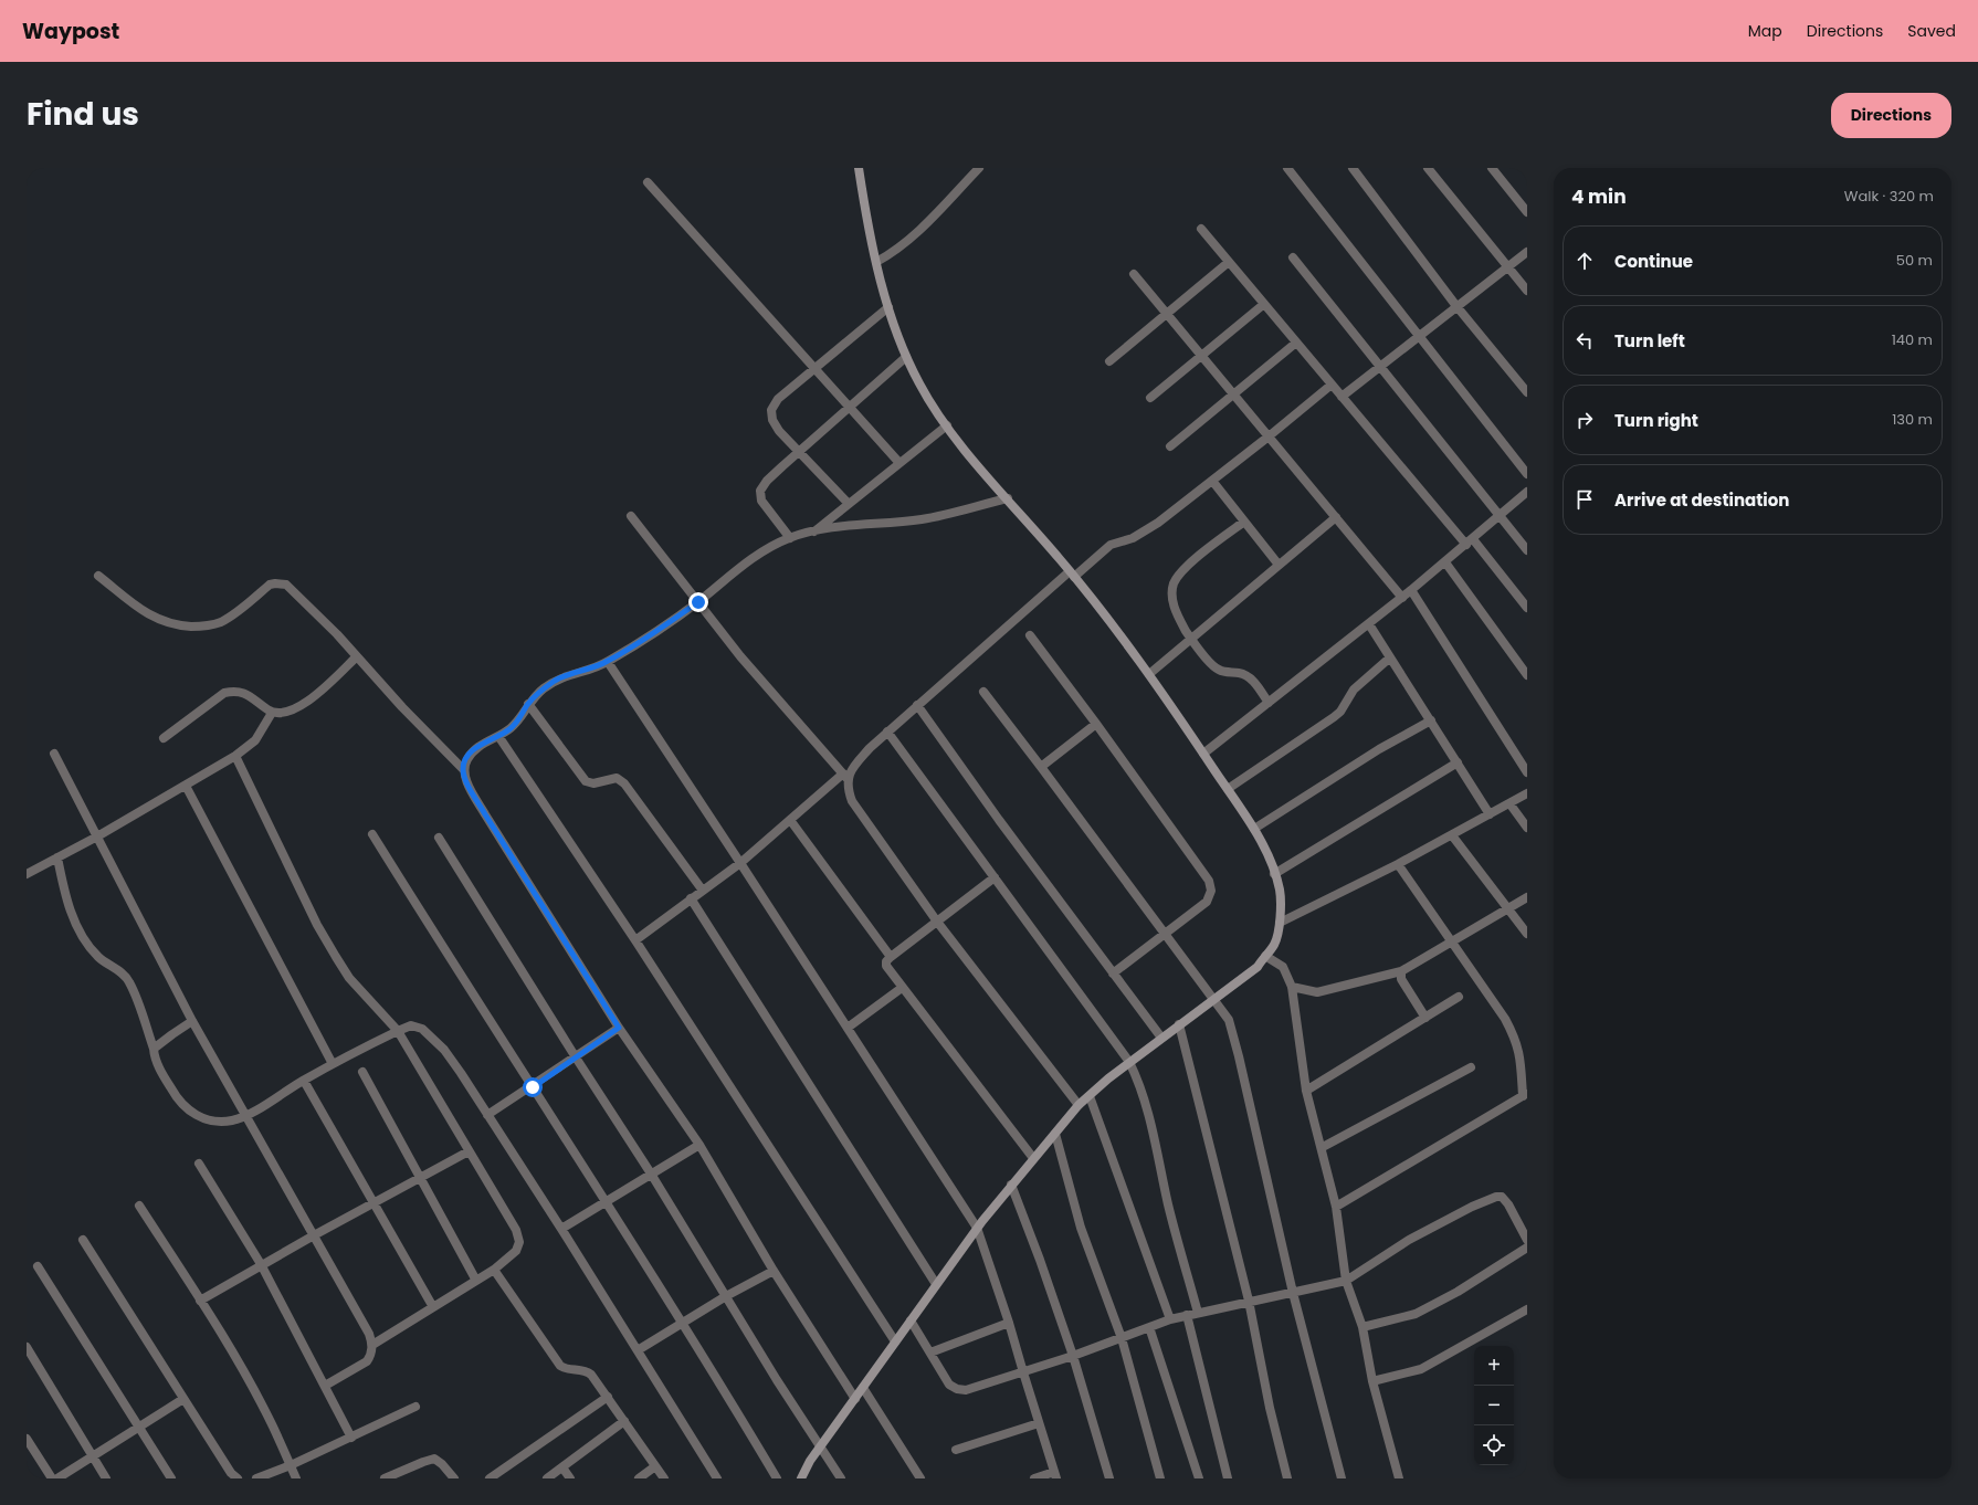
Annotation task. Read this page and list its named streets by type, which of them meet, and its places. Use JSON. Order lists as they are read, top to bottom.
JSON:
{
  "page": {
    "header": "Waypost",
    "nav": ["Map", "Directions", "Saved"],
    "title": "Find us",
    "buttons": "Directions",
    "heading": ["4 min", "Walk · 320 m"],
    "list": [
      ["Continue", "50 m"],
      ["Turn left", "140 m"],
      ["Turn right", "130 m"],
      "Arrive at destination"
    ],
    "map_buttons": ["+", "−"]
  }
}
